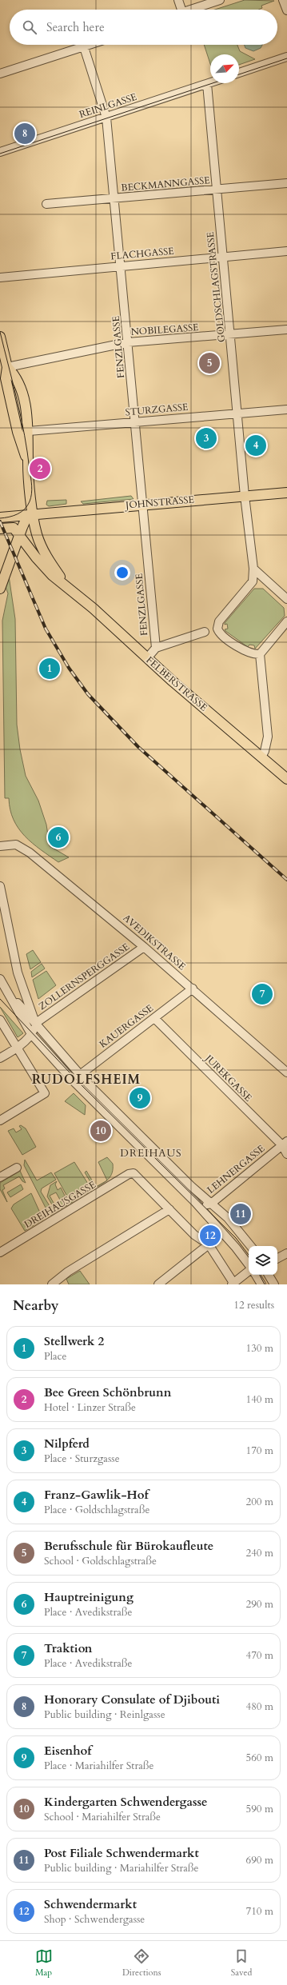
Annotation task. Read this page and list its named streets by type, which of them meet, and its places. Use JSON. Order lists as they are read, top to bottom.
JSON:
{
  "streets": {
    "main road": ["JOHNSTRASSE", "FELBERSTRASSE"],
    "street": [
      "REINLGASSE",
      "BECKMANNGASSE",
      "FLACHGASSE",
      "GOLDSCHLAGSTRASSE",
      "NOBILEGASSE",
      "FENZLGASSE",
      "STURZGASSE",
      "AVEDIKSTRASSE",
      "ZOLLERNSPERGGASSE",
      "KAUERGASSE",
      "JUREKGASSE",
      "LEHNERGASSE",
      "DREIHAUSGASSE"
    ]
  },
  "crossings": [
    ["REINLGASSE", "GOLDSCHLAGSTRASSE"],
    ["REINLGASSE", "FENZLGASSE"],
    ["BECKMANNGASSE", "GOLDSCHLAGSTRASSE"],
    ["BECKMANNGASSE", "FENZLGASSE"],
    ["FLACHGASSE", "GOLDSCHLAGSTRASSE"],
    ["FLACHGASSE", "FENZLGASSE"],
    ["GOLDSCHLAGSTRASSE", "NOBILEGASSE"],
    ["GOLDSCHLAGSTRASSE", "STURZGASSE"],
    ["GOLDSCHLAGSTRASSE", "JOHNSTRASSE"],
    ["NOBILEGASSE", "FENZLGASSE"],
    ["FENZLGASSE", "STURZGASSE"],
    ["FENZLGASSE", "JOHNSTRASSE"],
    ["JOHNSTRASSE", "FELBERSTRASSE"],
    ["AVEDIKSTRASSE", "ZOLLERNSPERGGASSE"],
    ["AVEDIKSTRASSE", "KAUERGASSE"],
    ["KAUERGASSE", "JUREKGASSE"],
    ["JUREKGASSE", "LEHNERGASSE"]
  ],
  "districts": ["RUDOLFSHEIM", "DREIHAUS"],
  "north": "top right",
  "page": {
    "search": "Search here",
    "pins": [
      "8",
      "5",
      "3",
      "4",
      "2",
      "1",
      "6",
      "7",
      "9",
      "10",
      "11",
      "12"
    ],
    "heading": ["Nearby", "12 results"],
    "list": [
      {
        "mark": "1",
        "name": "Stellwerk 2",
        "note": "Place",
        "value": "130 m"
      },
      {
        "mark": "2",
        "name": "Bee Green Schönbrunn",
        "note": "Hotel · Linzer Straße",
        "value": "140 m"
      },
      {
        "mark": "3",
        "name": "Nilpferd",
        "note": "Place · Sturzgasse",
        "value": "170 m"
      },
      {
        "mark": "4",
        "name": "Franz-Gawlik-Hof",
        "note": "Place · Goldschlagstraße",
        "value": "200 m"
      },
      {
        "mark": "5",
        "name": "Berufsschule für Bürokaufleute",
        "note": "School · Goldschlagstraße",
        "value": "240 m"
      },
      {
        "mark": "6",
        "name": "Hauptreinigung",
        "note": "Place · Avedikstraße",
        "value": "290 m"
      },
      {
        "mark": "7",
        "name": "Traktion",
        "note": "Place · Avedikstraße",
        "value": "470 m"
      },
      {
        "mark": "8",
        "name": "Honorary Consulate of Djibouti",
        "note": "Public building · Reinlgasse",
        "value": "480 m"
      },
      {
        "mark": "9",
        "name": "Eisenhof",
        "note": "Place · Mariahilfer Straße",
        "value": "560 m"
      },
      {
        "mark": "10",
        "name": "Kindergarten Schwendergasse",
        "note": "School · Mariahilfer Straße",
        "value": "590 m"
      },
      {
        "mark": "11",
        "name": "Post Filiale Schwendermarkt",
        "note": "Public building · Mariahilfer Straße",
        "value": "690 m"
      },
      {
        "mark": "12",
        "name": "Schwendermarkt",
        "note": "Shop · Schwendergasse",
        "value": "710 m"
      }
    ],
    "nav": ["Map", "Directions", "Saved"]
  }
}
